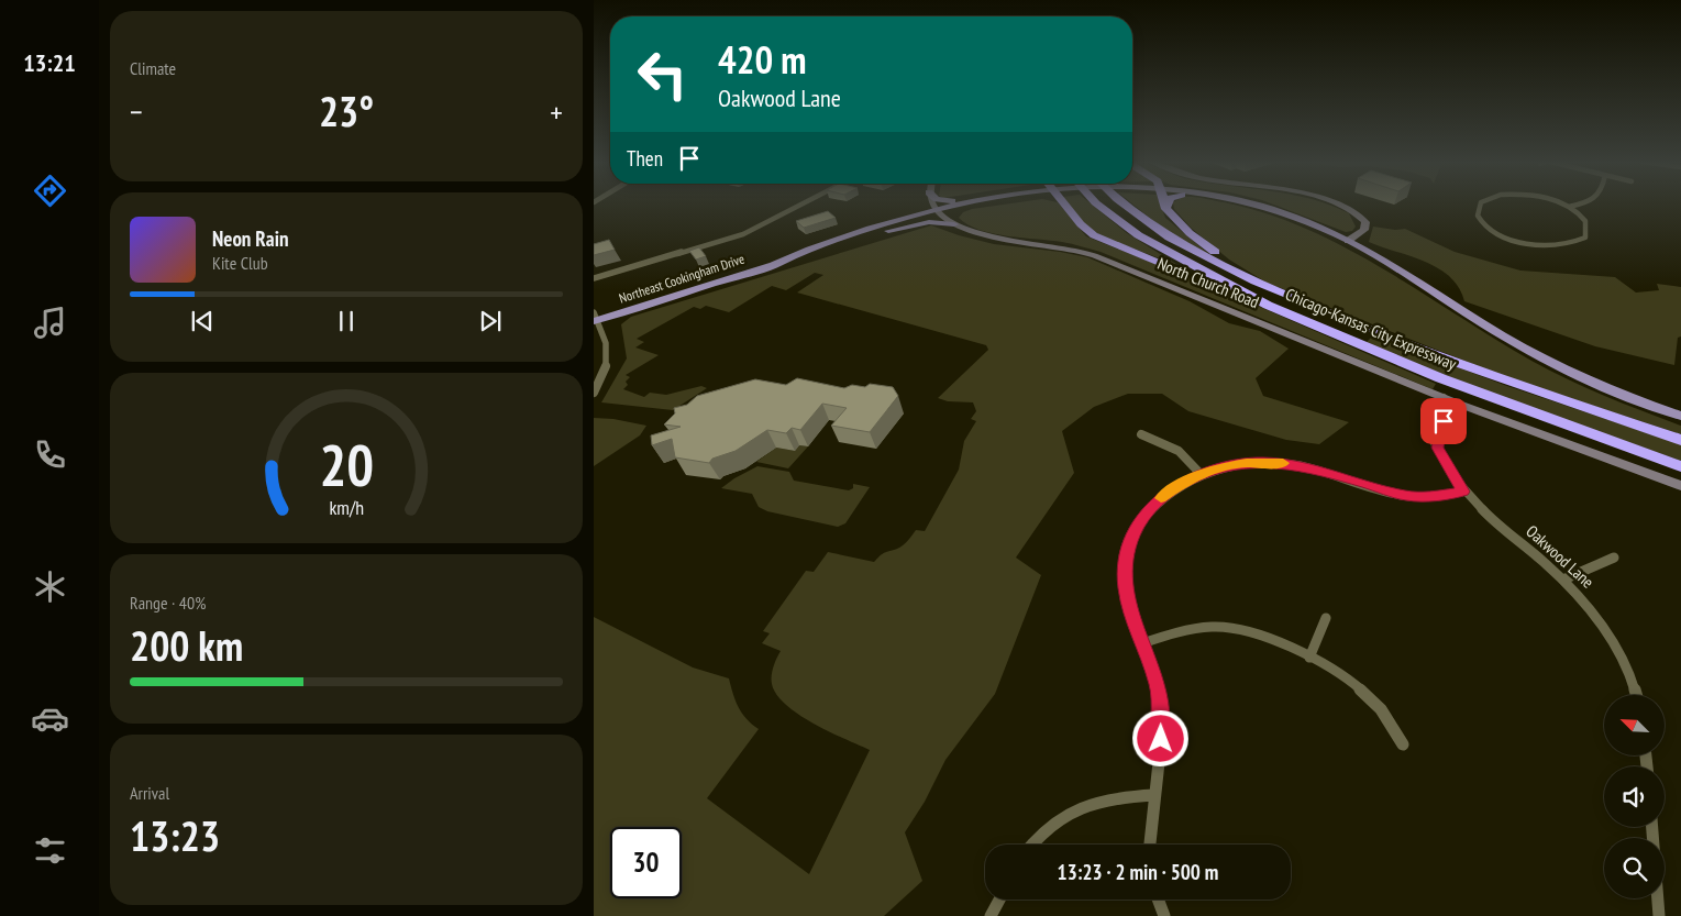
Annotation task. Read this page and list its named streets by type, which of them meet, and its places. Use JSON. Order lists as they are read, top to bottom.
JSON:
{
  "streets": {
    "highway": ["Chicago-Kansas City Expressway"],
    "main road": ["Northeast Cookingham Drive", "North Church Road"],
    "street": ["Oakwood Lane"]
  },
  "crossings": [
    ["Northeast Cookingham Drive", "North Church Road"],
    ["North Church Road", "Oakwood Lane"]
  ],
  "north": "top left",
  "page": {
    "tabs": "13:21",
    "tile": [
      "Climate",
      ["Range · 40%", "200 km"],
      ["Arrival", "13:23"]
    ],
    "turn": ["420 m", "Oakwood Lane"],
    "heat": ["−", "23°", "+"],
    "then": "Then",
    "song": ["Neon Rain", "Kite Club"],
    "limit": "30",
    "trip": "13:23 · 2 min · 500 m",
    "gauge": ["20", "km/h"]
  }
}
